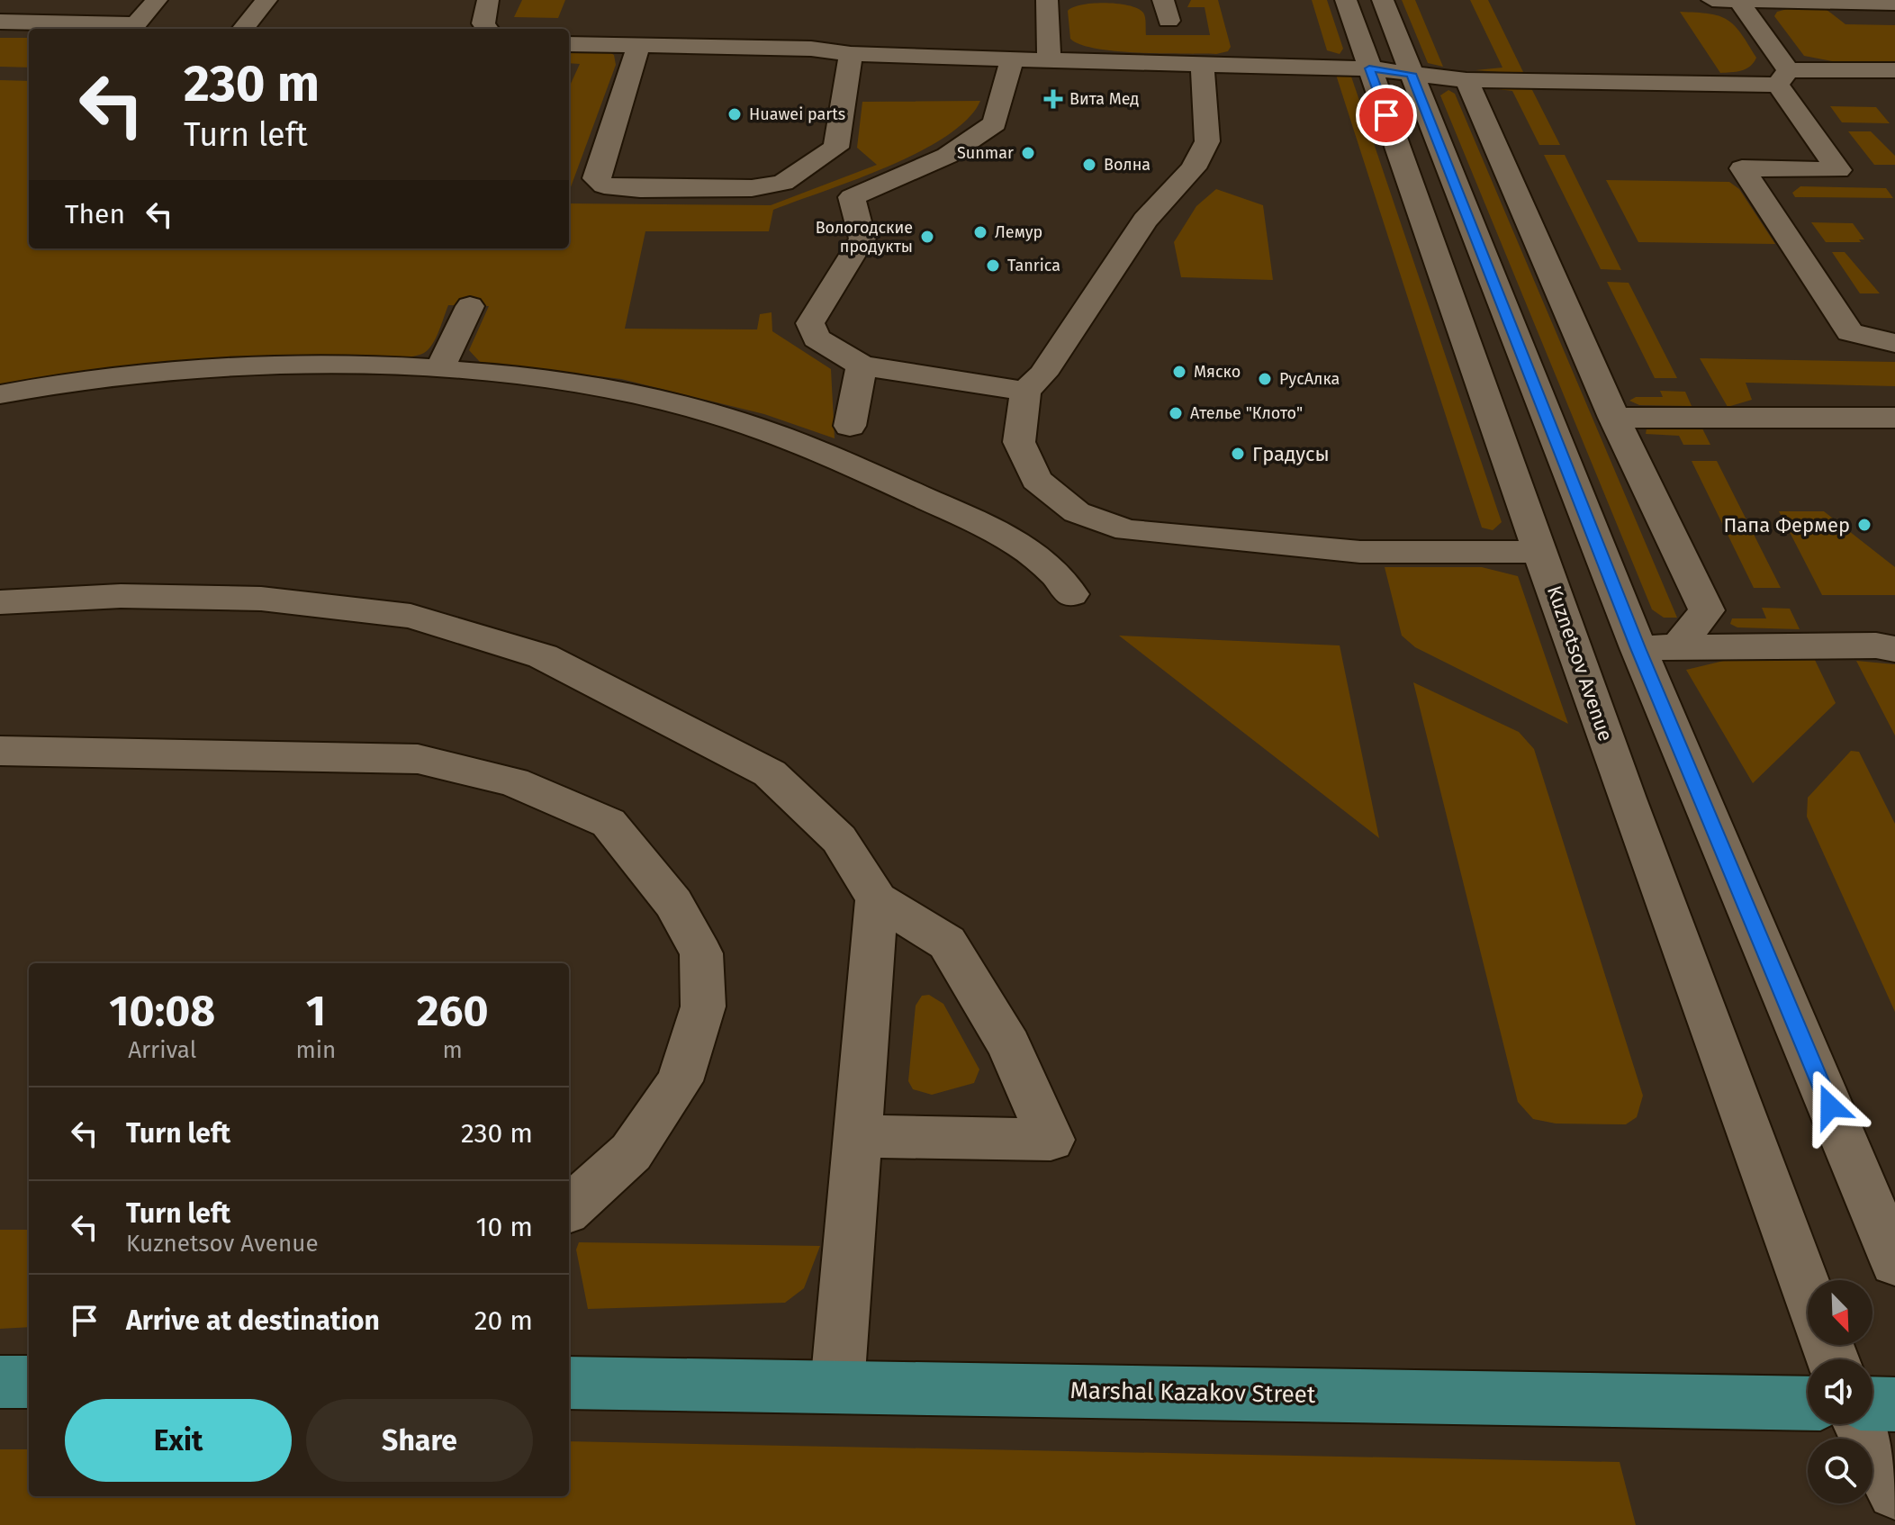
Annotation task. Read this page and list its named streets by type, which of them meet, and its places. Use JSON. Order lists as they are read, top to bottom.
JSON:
{
  "streets": {
    "main road": ["Marshal Kazakov Street"],
    "street": ["Kuznetsov Avenue"]
  },
  "places": {
    "health": ["Вита Мед"],
    "other": [
      "Huawei parts",
      "Sunmar",
      "Волна",
      "Лемур",
      "Вологодские продукты",
      "Tanrica",
      "Мяско",
      "РусАлка",
      "Ателье \"Клото\"",
      "Градусы",
      "Папа Фермер"
    ]
  },
  "north": "bottom right",
  "page": {
    "turn": ["230 m", "Turn left"],
    "then": "Then",
    "eta": [
      "10:08",
      "Arrival",
      "1",
      "min",
      "260",
      "m"
    ],
    "list": [
      {
        "name": "Turn left",
        "value": "230 m"
      },
      {
        "name": "Turn left",
        "note": "Kuznetsov Avenue",
        "value": "10 m"
      },
      {
        "name": "Arrive at destination",
        "value": "20 m"
      }
    ],
    "buttons": ["Exit", "Share"]
  }
}
